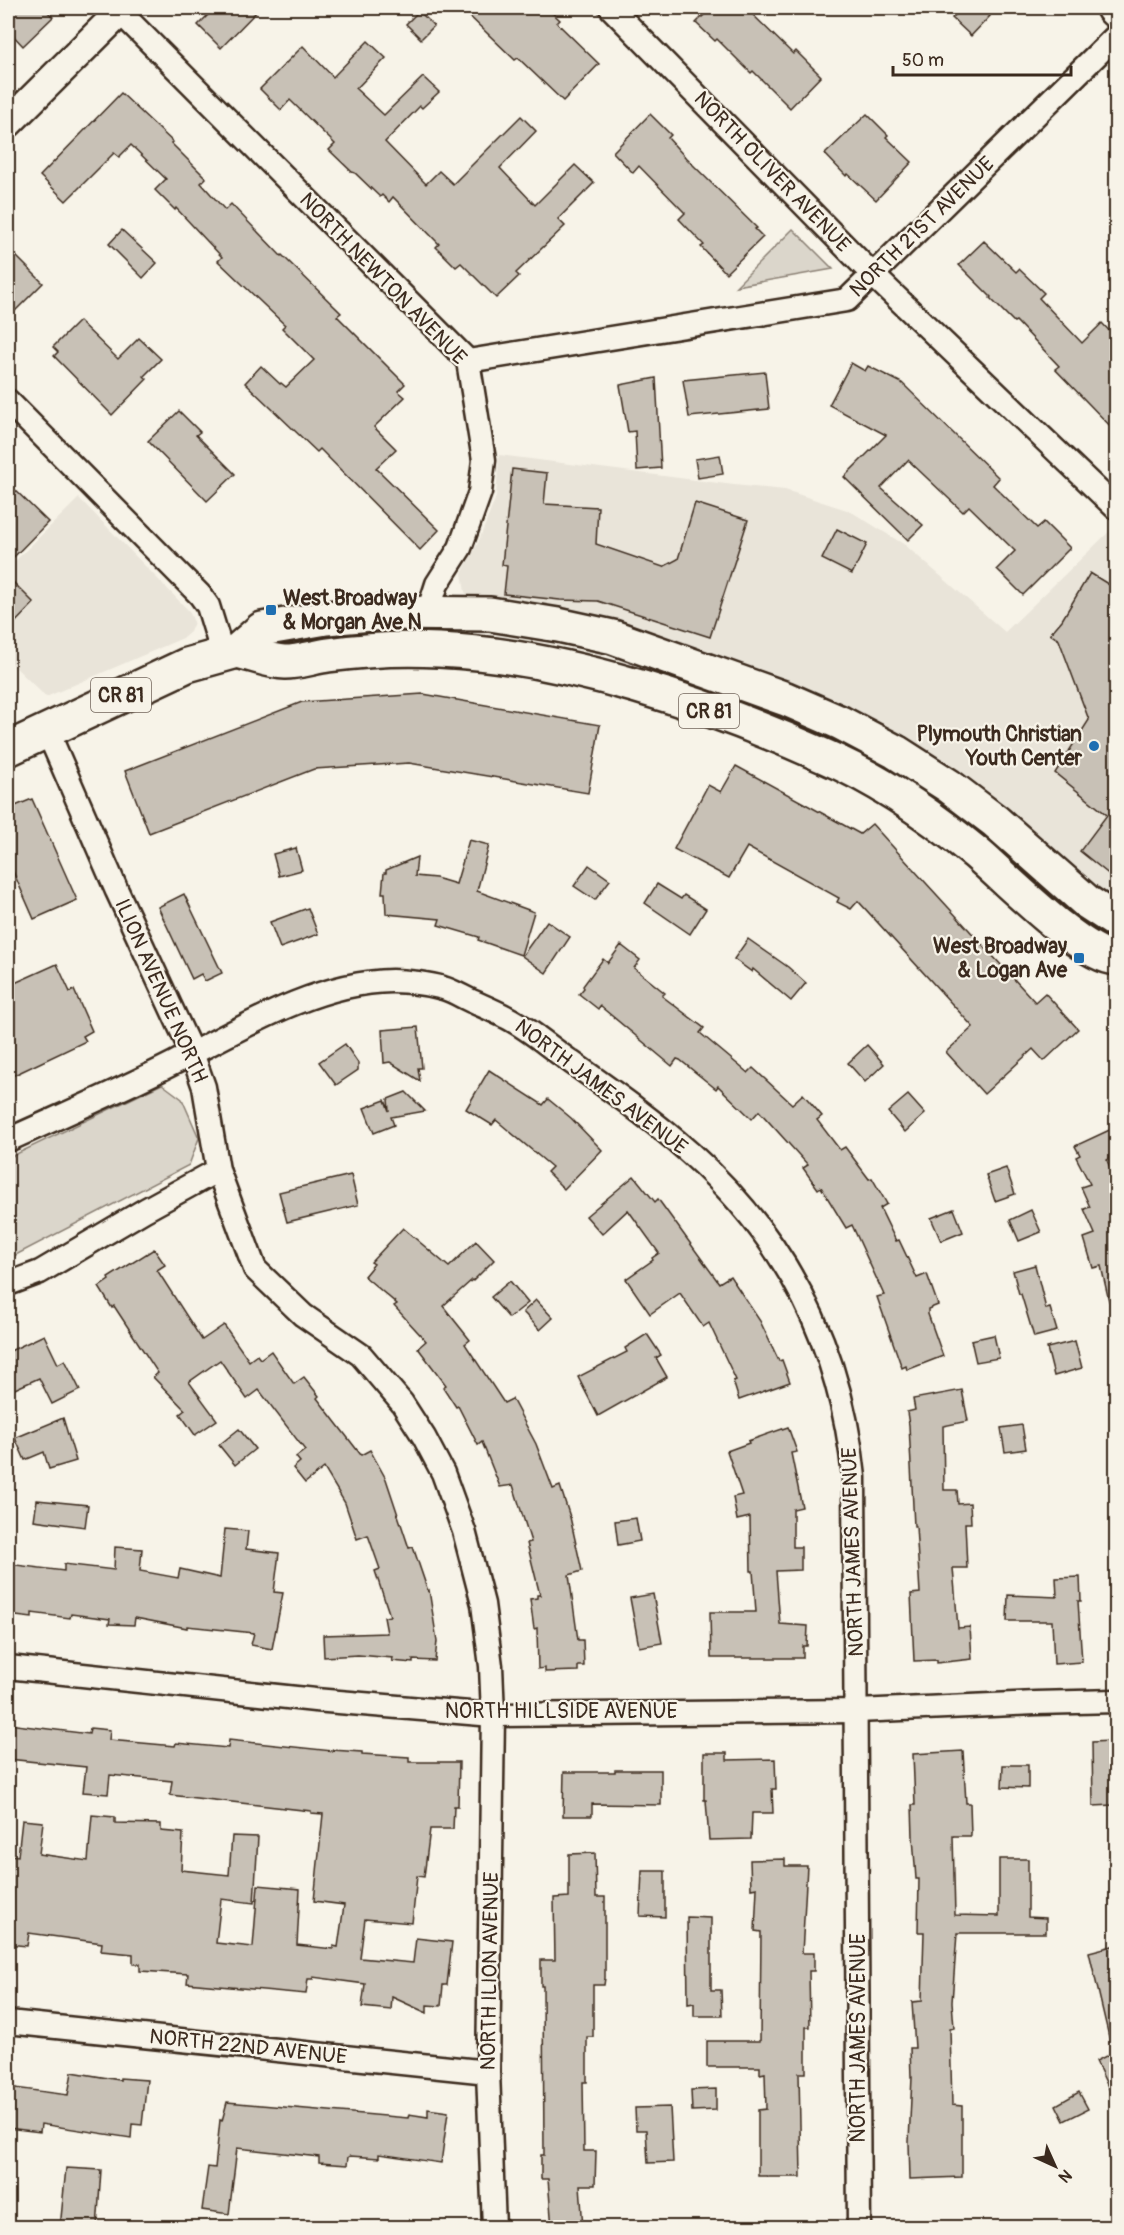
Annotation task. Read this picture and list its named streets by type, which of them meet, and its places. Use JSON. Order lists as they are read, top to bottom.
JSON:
{
  "streets": {
    "main road": ["CR 81"],
    "street": [
      "NORTH OLIVER AVENUE",
      "NORTH 21ST AVENUE",
      "NORTH NEWTON AVENUE",
      "ILION AVENUE NORTH",
      "NORTH JAMES AVENUE",
      "NORTH HILLSIDE AVENUE",
      "NORTH ILION AVENUE",
      "NORTH 22ND AVENUE"
    ]
  },
  "crossings": [
    ["NORTH OLIVER AVENUE", "NORTH 21ST AVENUE"],
    ["NORTH 21ST AVENUE", "NORTH NEWTON AVENUE"],
    ["NORTH NEWTON AVENUE", "CR 81"],
    ["CR 81", "ILION AVENUE NORTH"],
    ["ILION AVENUE NORTH", "NORTH JAMES AVENUE"],
    ["ILION AVENUE NORTH", "NORTH HILLSIDE AVENUE"],
    ["ILION AVENUE NORTH", "NORTH ILION AVENUE"],
    ["NORTH JAMES AVENUE", "NORTH HILLSIDE AVENUE"],
    ["NORTH HILLSIDE AVENUE", "NORTH ILION AVENUE"],
    ["NORTH ILION AVENUE", "NORTH 22ND AVENUE"]
  ],
  "places": {
    "transit": ["West Broadway & Morgan Ave N", "West Broadway & Logan Ave"],
    "other": ["Plymouth Christian Youth Center"]
  },
  "scale_bar": "50 m",
  "north": "bottom right"
}
